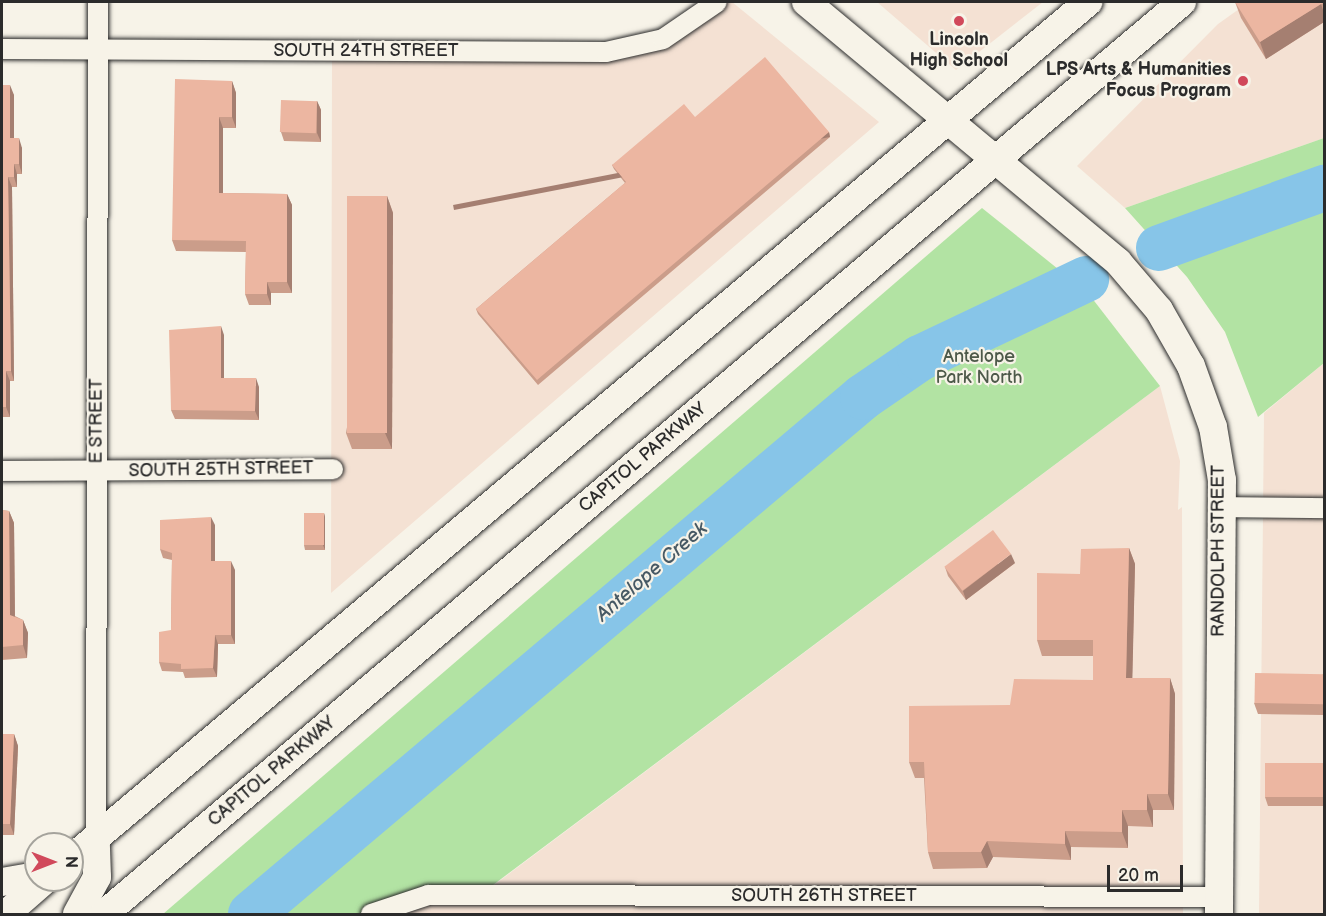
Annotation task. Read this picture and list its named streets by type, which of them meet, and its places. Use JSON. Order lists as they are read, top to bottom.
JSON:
{
  "streets": {
    "main road": ["CAPITOL PARKWAY", "RANDOLPH STREET"],
    "street": [
      "SOUTH 24TH STREET",
      "E STREET",
      "SOUTH 25TH STREET",
      "SOUTH 26TH STREET"
    ]
  },
  "crossings": [
    ["SOUTH 24TH STREET", "E STREET"],
    ["E STREET", "SOUTH 25TH STREET"],
    ["CAPITOL PARKWAY", "RANDOLPH STREET"],
    ["RANDOLPH STREET", "SOUTH 26TH STREET"]
  ],
  "water": ["Antelope Creek"],
  "parks": ["Antelope Park North"],
  "places": ["Lincoln High School", "LPS Arts & Humanities Focus Program"],
  "scale_bar": "20 m",
  "north": "right"
}
